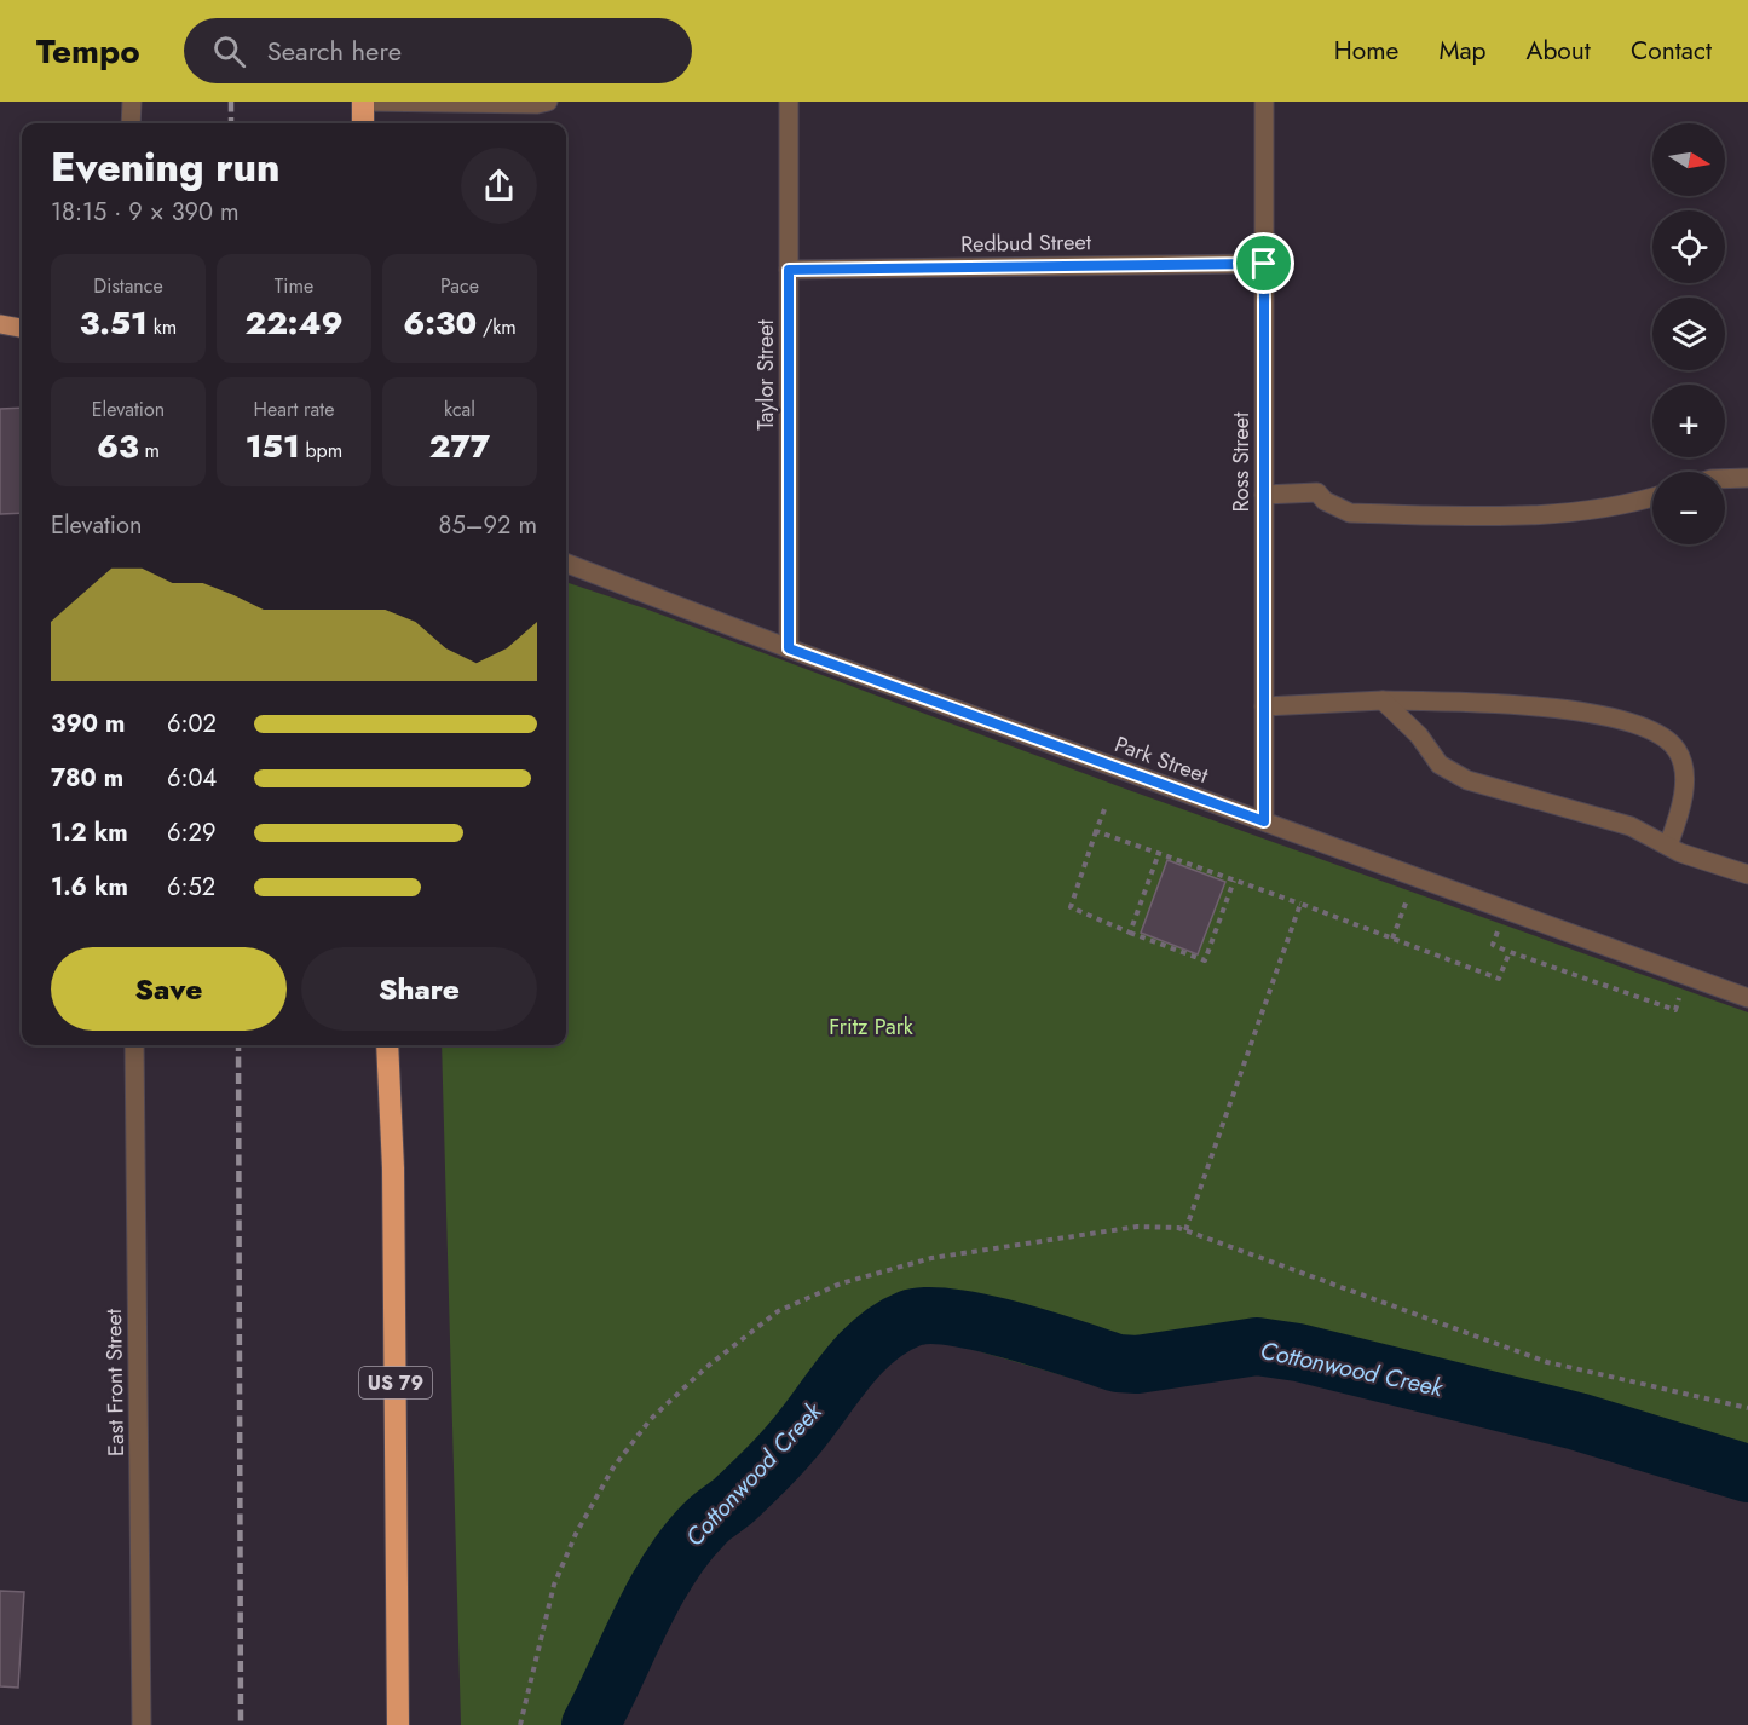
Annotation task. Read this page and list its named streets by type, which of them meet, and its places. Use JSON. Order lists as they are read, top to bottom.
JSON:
{
  "streets": {
    "highway": ["US 79"],
    "street": [
      "Redbud Street",
      "Taylor Street",
      "Ross Street",
      "Park Street",
      "East Front Street"
    ]
  },
  "crossings": [
    ["Redbud Street", "Taylor Street"],
    ["Redbud Street", "Ross Street"],
    ["Taylor Street", "Park Street"],
    ["Ross Street", "Park Street"]
  ],
  "water": ["Cottonwood Creek"],
  "parks": ["Fritz Park"],
  "north": "right",
  "page": {
    "header": "Tempo",
    "search": "Search here",
    "nav": [
      "Home",
      "Map",
      "About",
      "Contact"
    ],
    "map_buttons": ["+", "−"],
    "heading": ["Evening run", "18:15 · 9 × 390 m"],
    "stats": [
      ["Distance", "3.51 km"],
      ["Time", "22:49"],
      ["Pace", "6:30 /km"],
      ["Elevation", "63 m"],
      ["Heart rate", "151 bpm"],
      ["kcal", "277"]
    ],
    "chart": ["Elevation", "85–92 m"],
    "list": [
      {
        "name": "390 m",
        "note": "6:02"
      },
      {
        "name": "780 m",
        "note": "6:04"
      },
      {
        "name": "1.2 km",
        "note": "6:29"
      },
      {
        "name": "1.6 km",
        "note": "6:52"
      }
    ],
    "buttons": ["Save", "Share"]
  }
}
